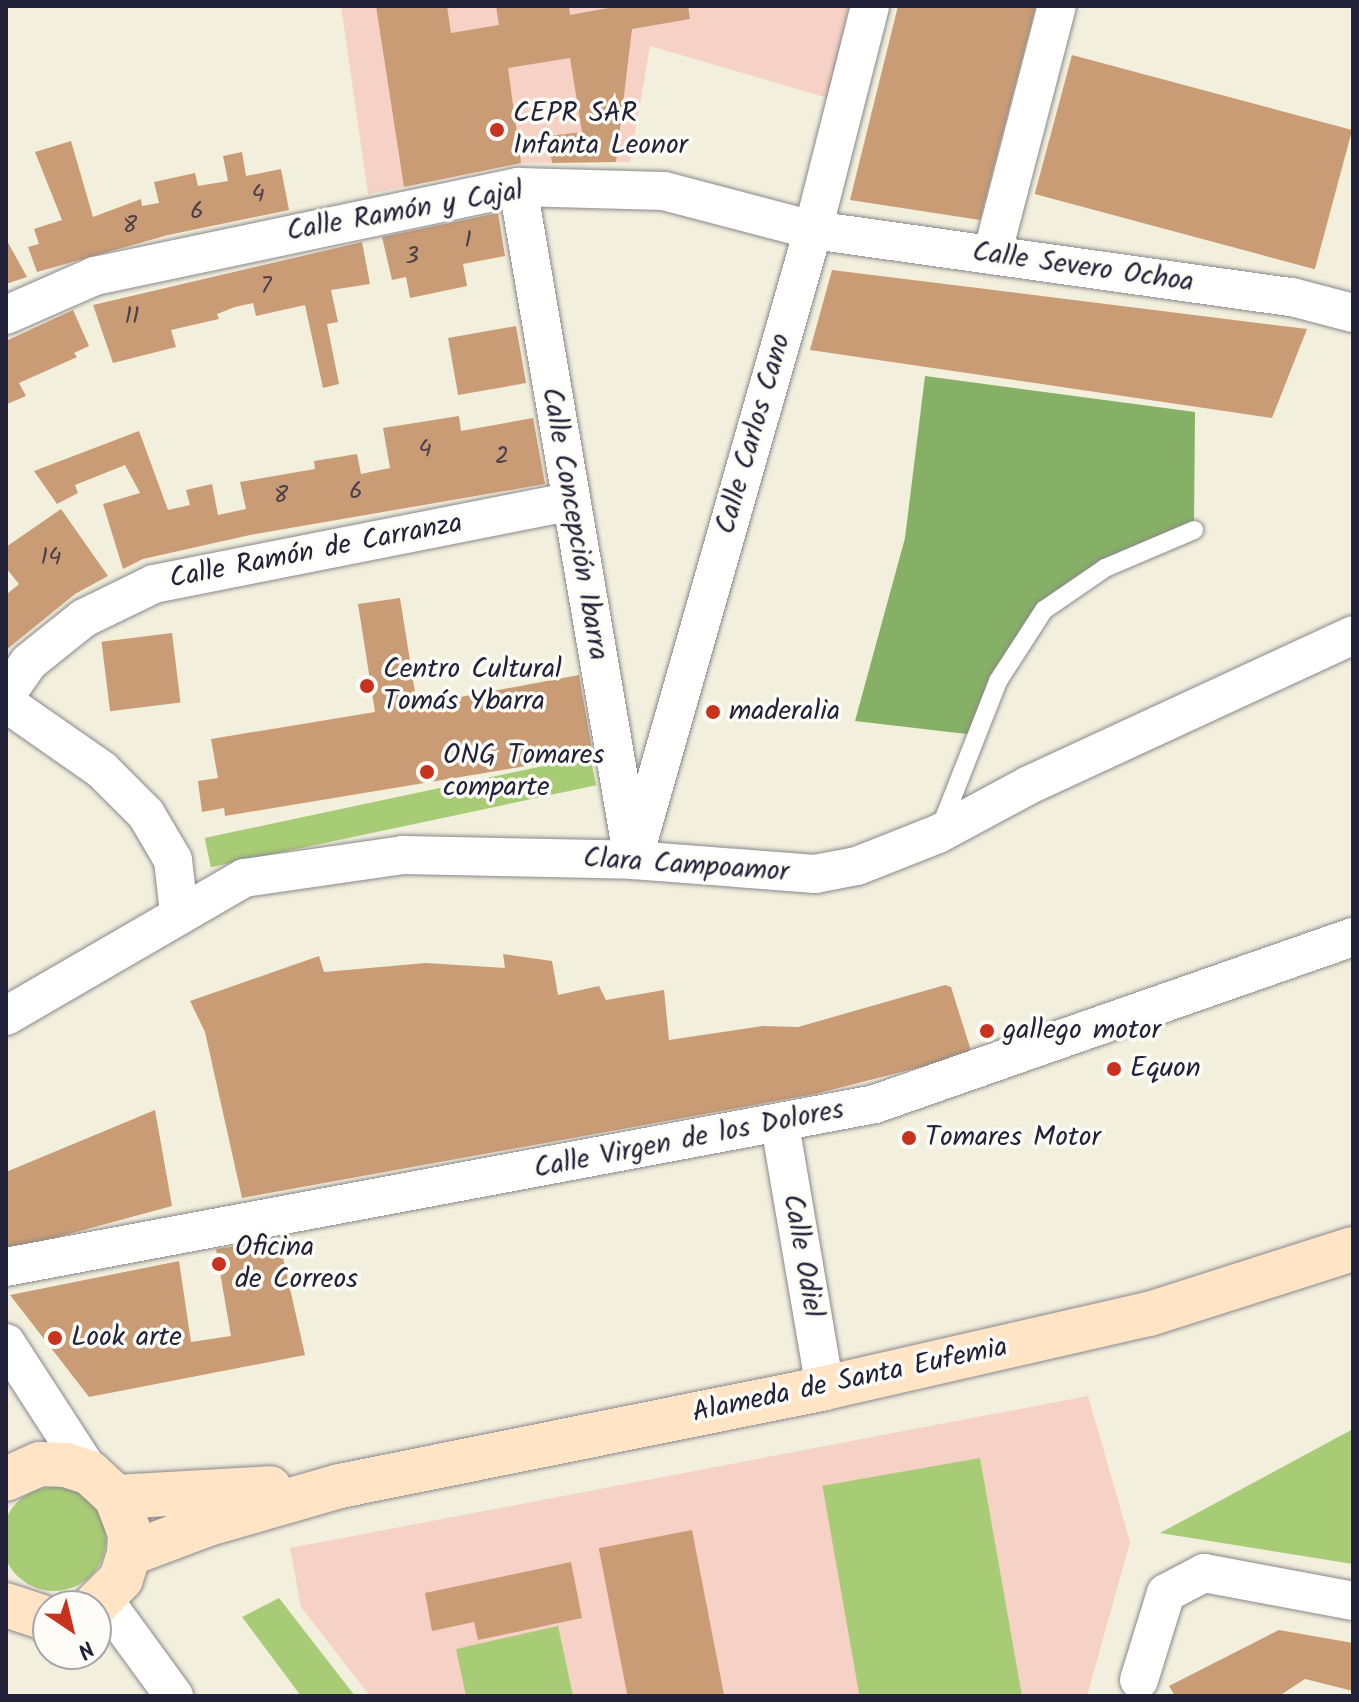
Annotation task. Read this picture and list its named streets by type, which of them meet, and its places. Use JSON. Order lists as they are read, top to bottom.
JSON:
{
  "streets": {
    "street": [
      "Calle Ramón y Cajal",
      "Calle Severo Ochoa",
      "Calle Carlos Cano",
      "Calle Concepción Ibarra",
      "Calle Ramón de Carranza",
      "Clara Campoamor",
      "Calle Virgen de los Dolores",
      "Calle Odiel",
      "Alameda de Santa Eufemia"
    ]
  },
  "crossings": [
    ["Calle Ramón y Cajal", "Calle Severo Ochoa"],
    ["Calle Ramón y Cajal", "Calle Carlos Cano"],
    ["Calle Ramón y Cajal", "Calle Concepción Ibarra"],
    ["Calle Severo Ochoa", "Calle Carlos Cano"],
    ["Calle Carlos Cano", "Calle Concepción Ibarra"],
    ["Calle Carlos Cano", "Clara Campoamor"],
    ["Calle Concepción Ibarra", "Calle Ramón de Carranza"],
    ["Calle Concepción Ibarra", "Clara Campoamor"],
    ["Calle Virgen de los Dolores", "Calle Odiel"],
    ["Calle Odiel", "Alameda de Santa Eufemia"]
  ],
  "places": [
    "CEPR SAR Infanta Leonor",
    "Centro Cultural Tomás Ybarra",
    "maderalia",
    "ONG Tomares comparte",
    "gallego motor",
    "Equon",
    "Tomares Motor",
    "Oficina de Correos",
    "Look arte"
  ],
  "house_numbers": [
    "4",
    "6",
    "8",
    "1",
    "3",
    "7",
    "11",
    "4",
    "2",
    "6",
    "8",
    "14"
  ],
  "north": "bottom right"
}
